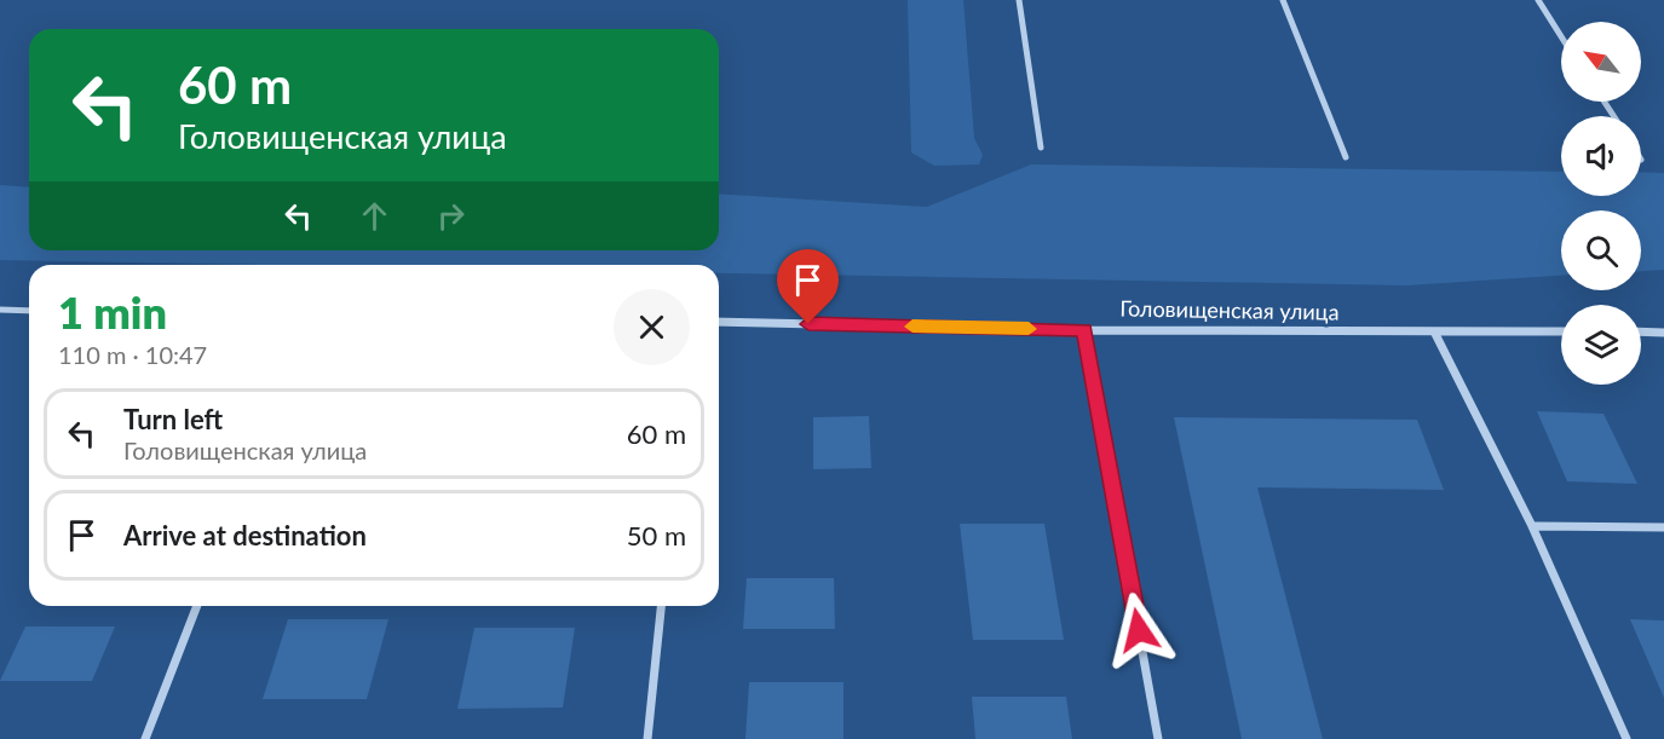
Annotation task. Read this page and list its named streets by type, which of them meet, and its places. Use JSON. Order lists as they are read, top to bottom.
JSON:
{
  "streets": {
    "street": ["Головищенская улица"]
  },
  "north": "top left",
  "page": {
    "turn": ["60 m", "Головищенская улица"],
    "heading": ["1 min", "110 m · 10:47"],
    "list": [
      {
        "name": "Turn left",
        "note": "Головищенская улица",
        "value": "60 m"
      },
      {
        "name": "Arrive at destination",
        "value": "50 m"
      }
    ]
  }
}
